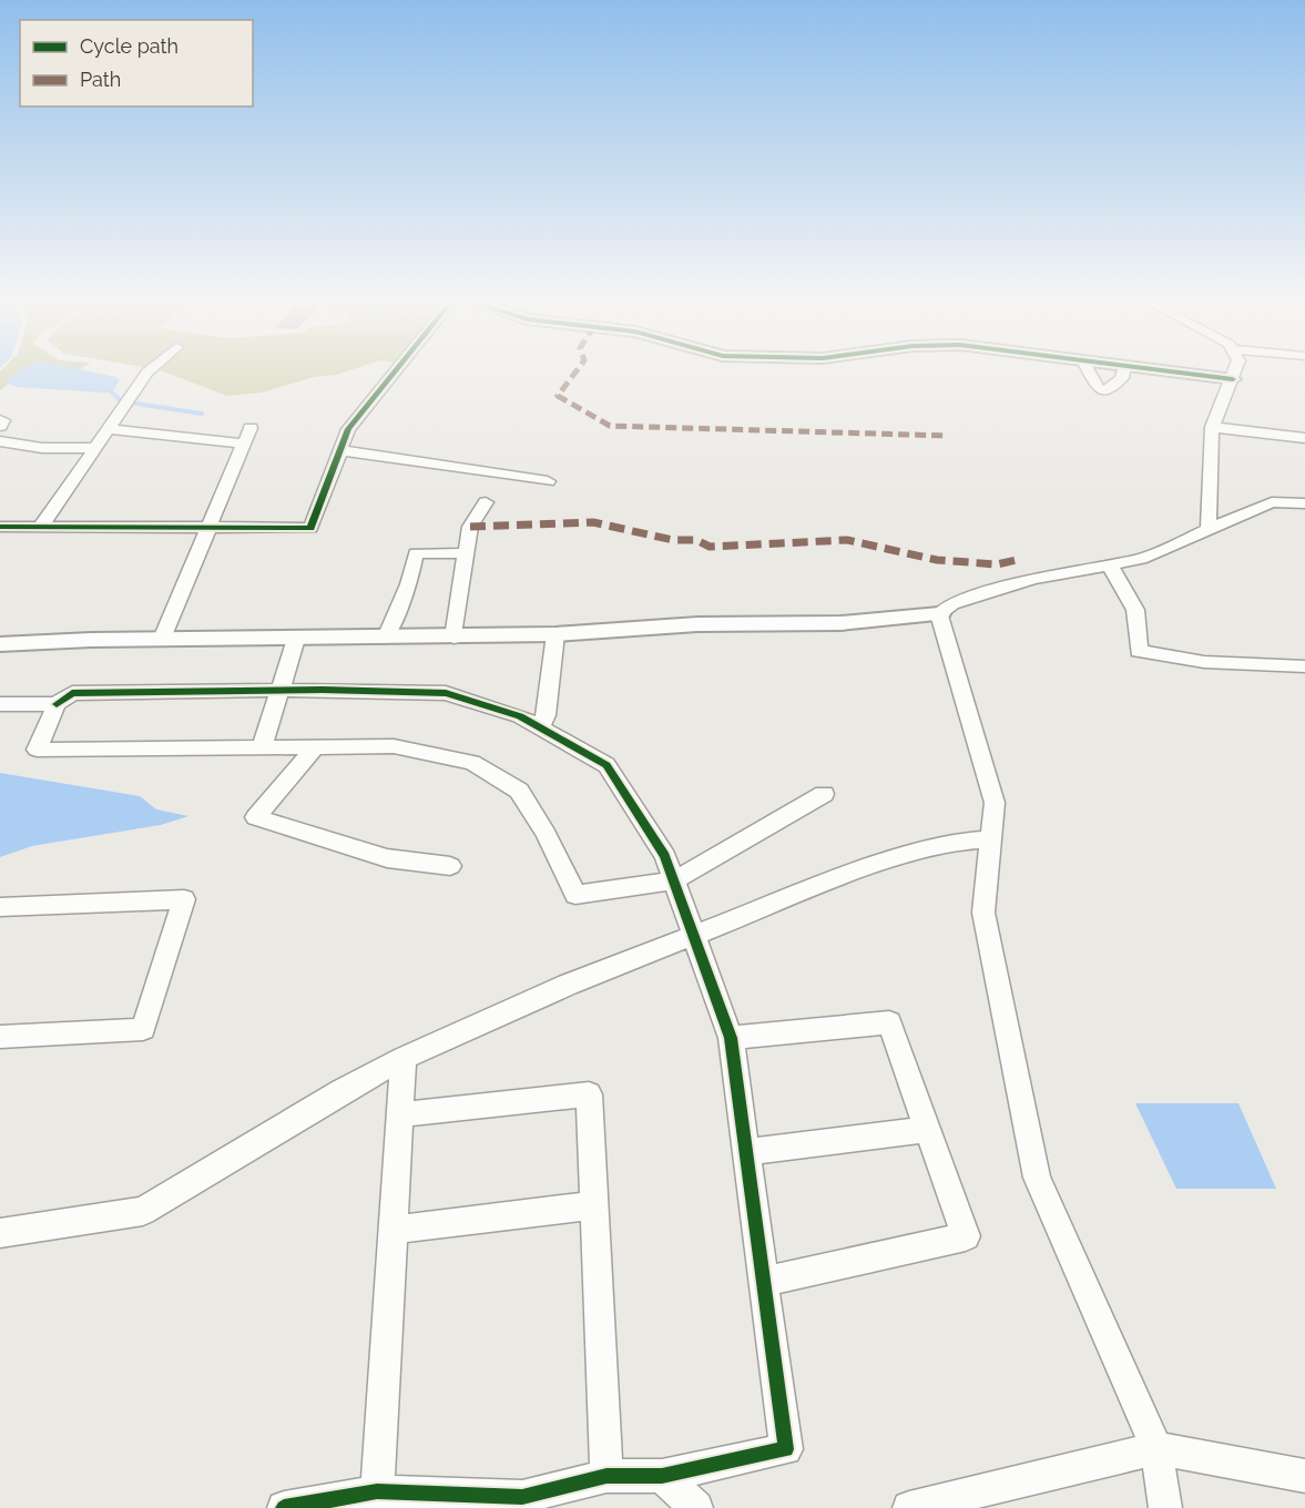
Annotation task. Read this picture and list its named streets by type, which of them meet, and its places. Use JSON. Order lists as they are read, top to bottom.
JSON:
{
  "legend": ["Cycle path", "Path"]
}
